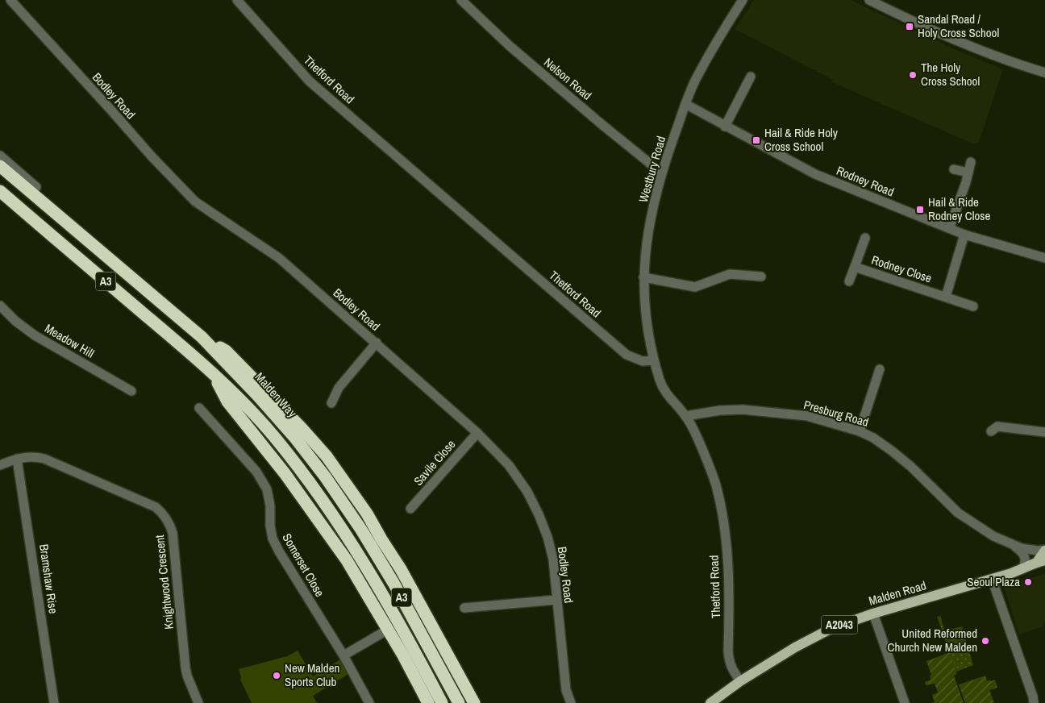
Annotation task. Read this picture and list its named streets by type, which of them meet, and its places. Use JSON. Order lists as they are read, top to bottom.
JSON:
{
  "streets": {
    "highway": ["A3", "Malden Way"],
    "main road": ["Malden Road", "A2043"],
    "street": [
      "Nelson Road",
      "Thetford Road",
      "Bodley Road",
      "Westbury Road",
      "Rodney Road",
      "Rodney Close",
      "Meadow Hill",
      "Presburg Road",
      "Savile Close",
      "Somerset Close",
      "Bramshaw Rise",
      "Knightwood Crescent"
    ]
  },
  "crossings": [
    ["Nelson Road", "Westbury Road"],
    ["Thetford Road", "Westbury Road"],
    ["Thetford Road", "Presburg Road"],
    ["Thetford Road", "Malden Road"],
    ["Bodley Road", "Savile Close"],
    ["Westbury Road", "Rodney Road"],
    ["Presburg Road", "Malden Road"],
    ["Bramshaw Rise", "Knightwood Crescent"]
  ],
  "places": {
    "transit": ["Sandal Road / Holy Cross School", "Hail & Ride Holy Cross School", "Hail & Ride Rodney Close"],
    "other": [
      "The Holy Cross School",
      "Seoul Plaza",
      "United Reformed Church New Malden",
      "New Malden Sports Club"
    ]
  }
}
